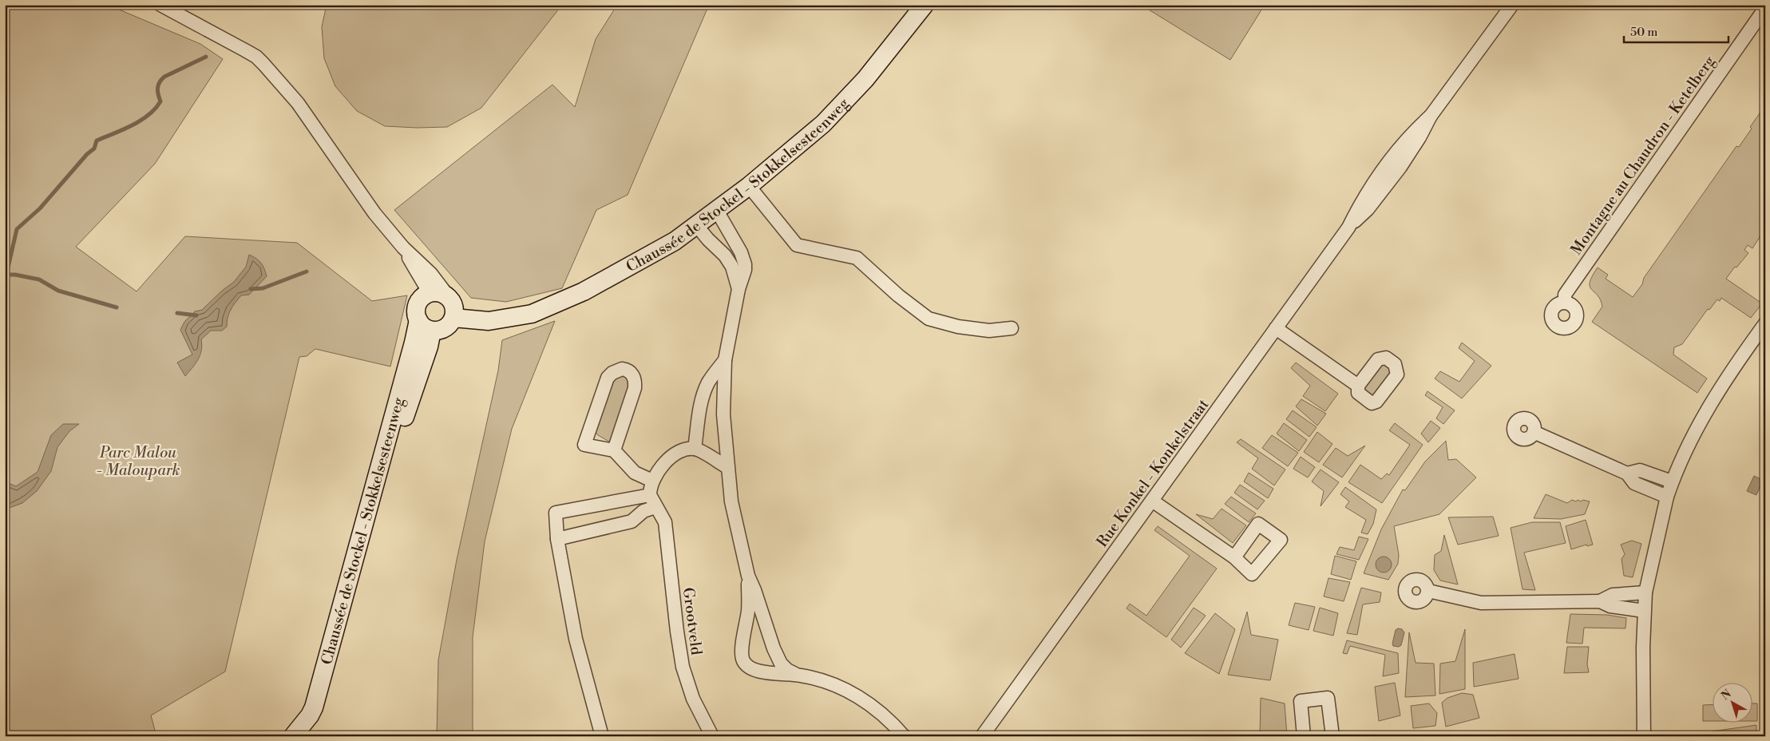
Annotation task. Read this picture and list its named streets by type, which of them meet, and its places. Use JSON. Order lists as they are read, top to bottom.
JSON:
{
  "streets": {
    "street": [
      "Montagne au Chaudron - Ketelberg",
      "Chaussée de Stockel - Stokkelsesteenweg",
      "Rue Konkel - Konkelstraat",
      "Grootveld"
    ]
  },
  "parks": ["Parc Malou - Maloupark"],
  "scale_bar": "50 m",
  "north": "top left"
}
